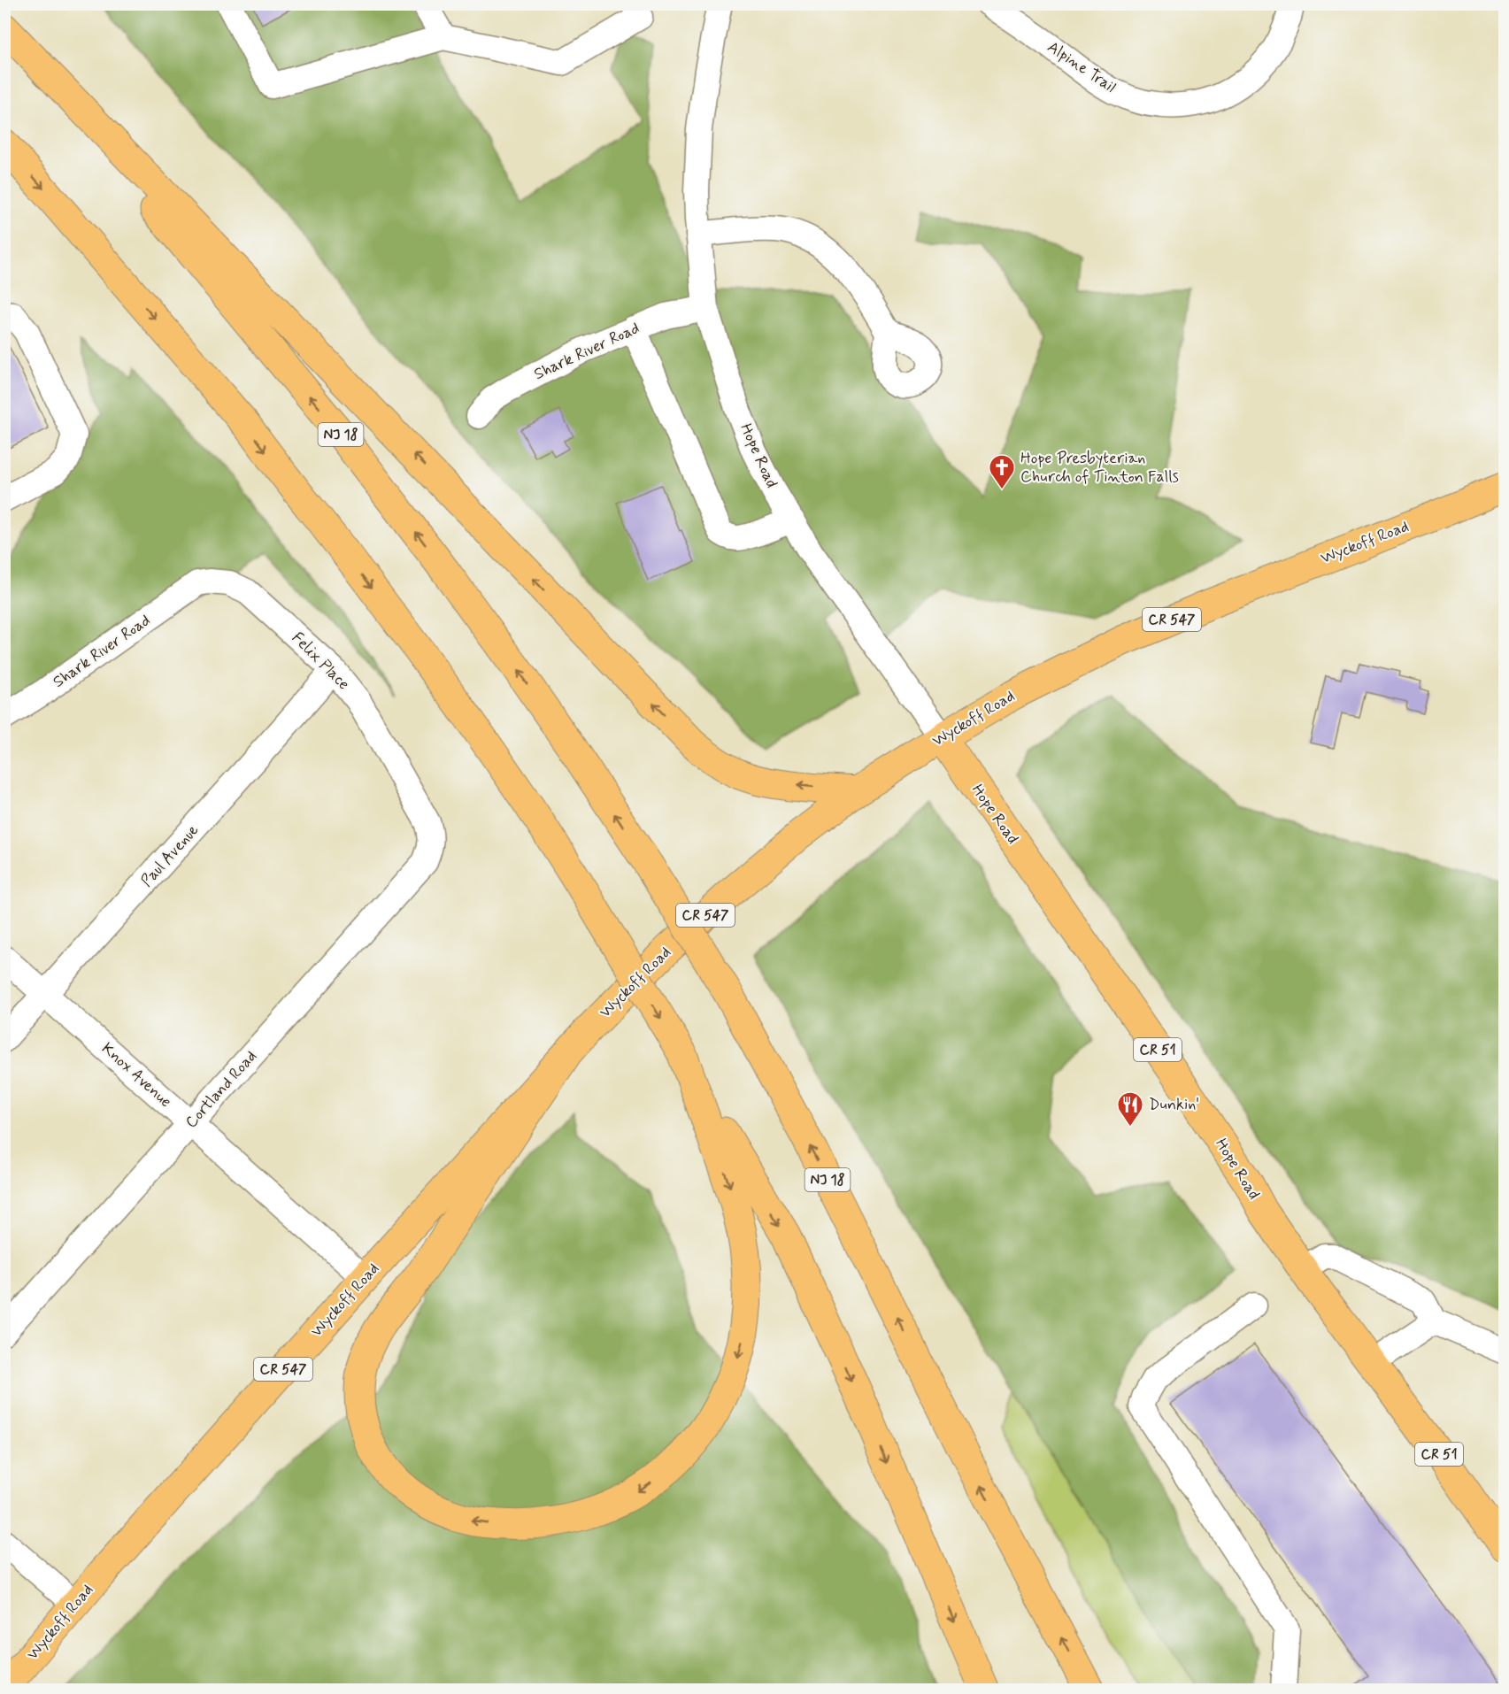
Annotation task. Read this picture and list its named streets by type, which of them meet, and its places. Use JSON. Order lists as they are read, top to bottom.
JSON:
{
  "streets": {
    "main road": [
      "NJ 18",
      "Hope Road",
      "Wyckoff Road",
      "CR 547",
      "CR 51"
    ],
    "street": [
      "Alpine Trail",
      "Shark River Road",
      "Felix Place",
      "Paul Avenue",
      "Knox Avenue",
      "Cortland Road"
    ]
  },
  "crossings": [
    ["Shark River Road", "Hope Road"],
    ["Shark River Road", "Felix Place"],
    ["Hope Road", "Wyckoff Road"],
    ["Wyckoff Road", "Knox Avenue"],
    ["Felix Place", "Paul Avenue"],
    ["Felix Place", "Cortland Road"],
    ["Paul Avenue", "Knox Avenue"],
    ["Knox Avenue", "Cortland Road"]
  ],
  "places": {
    "church": ["Hope Presbyterian Church of Tinton Falls"],
    "restaurant": ["Dunkin'"]
  }
}
